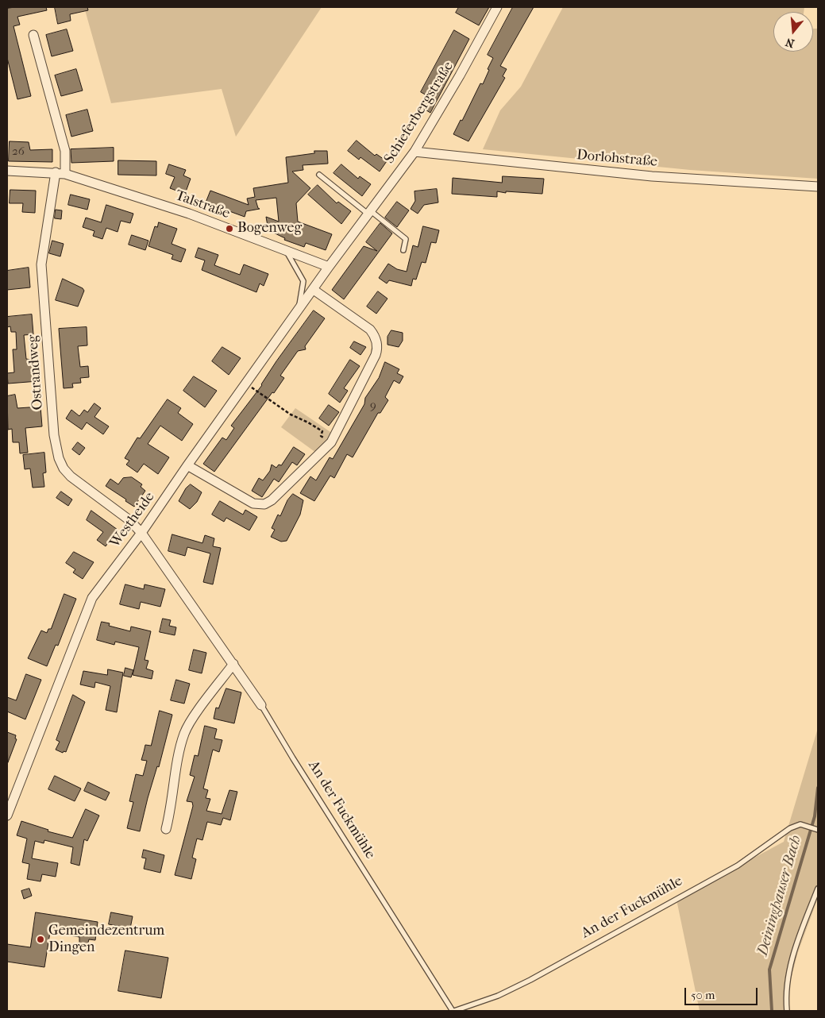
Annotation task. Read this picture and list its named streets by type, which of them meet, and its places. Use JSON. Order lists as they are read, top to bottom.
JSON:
{
  "streets": {
    "street": [
      "Schieferbergstraße",
      "Dorlohstraße",
      "Talstraße",
      "Ostrandweg",
      "Westheide",
      "An der Fuckmühle"
    ]
  },
  "crossings": [
    ["Schieferbergstraße", "Dorlohstraße"],
    ["Schieferbergstraße", "Talstraße"],
    ["Schieferbergstraße", "Westheide"],
    ["Talstraße", "Ostrandweg"],
    ["Talstraße", "Westheide"],
    ["Ostrandweg", "Westheide"],
    ["Ostrandweg", "An der Fuckmühle"],
    ["Westheide", "An der Fuckmühle"]
  ],
  "water": ["Deininghauser Bach"],
  "places": ["Bogenweg", "Gemeindezentrum Dingen"],
  "house_numbers": ["26", "9"],
  "scale_bar": "50 m",
  "north": "bottom"
}
